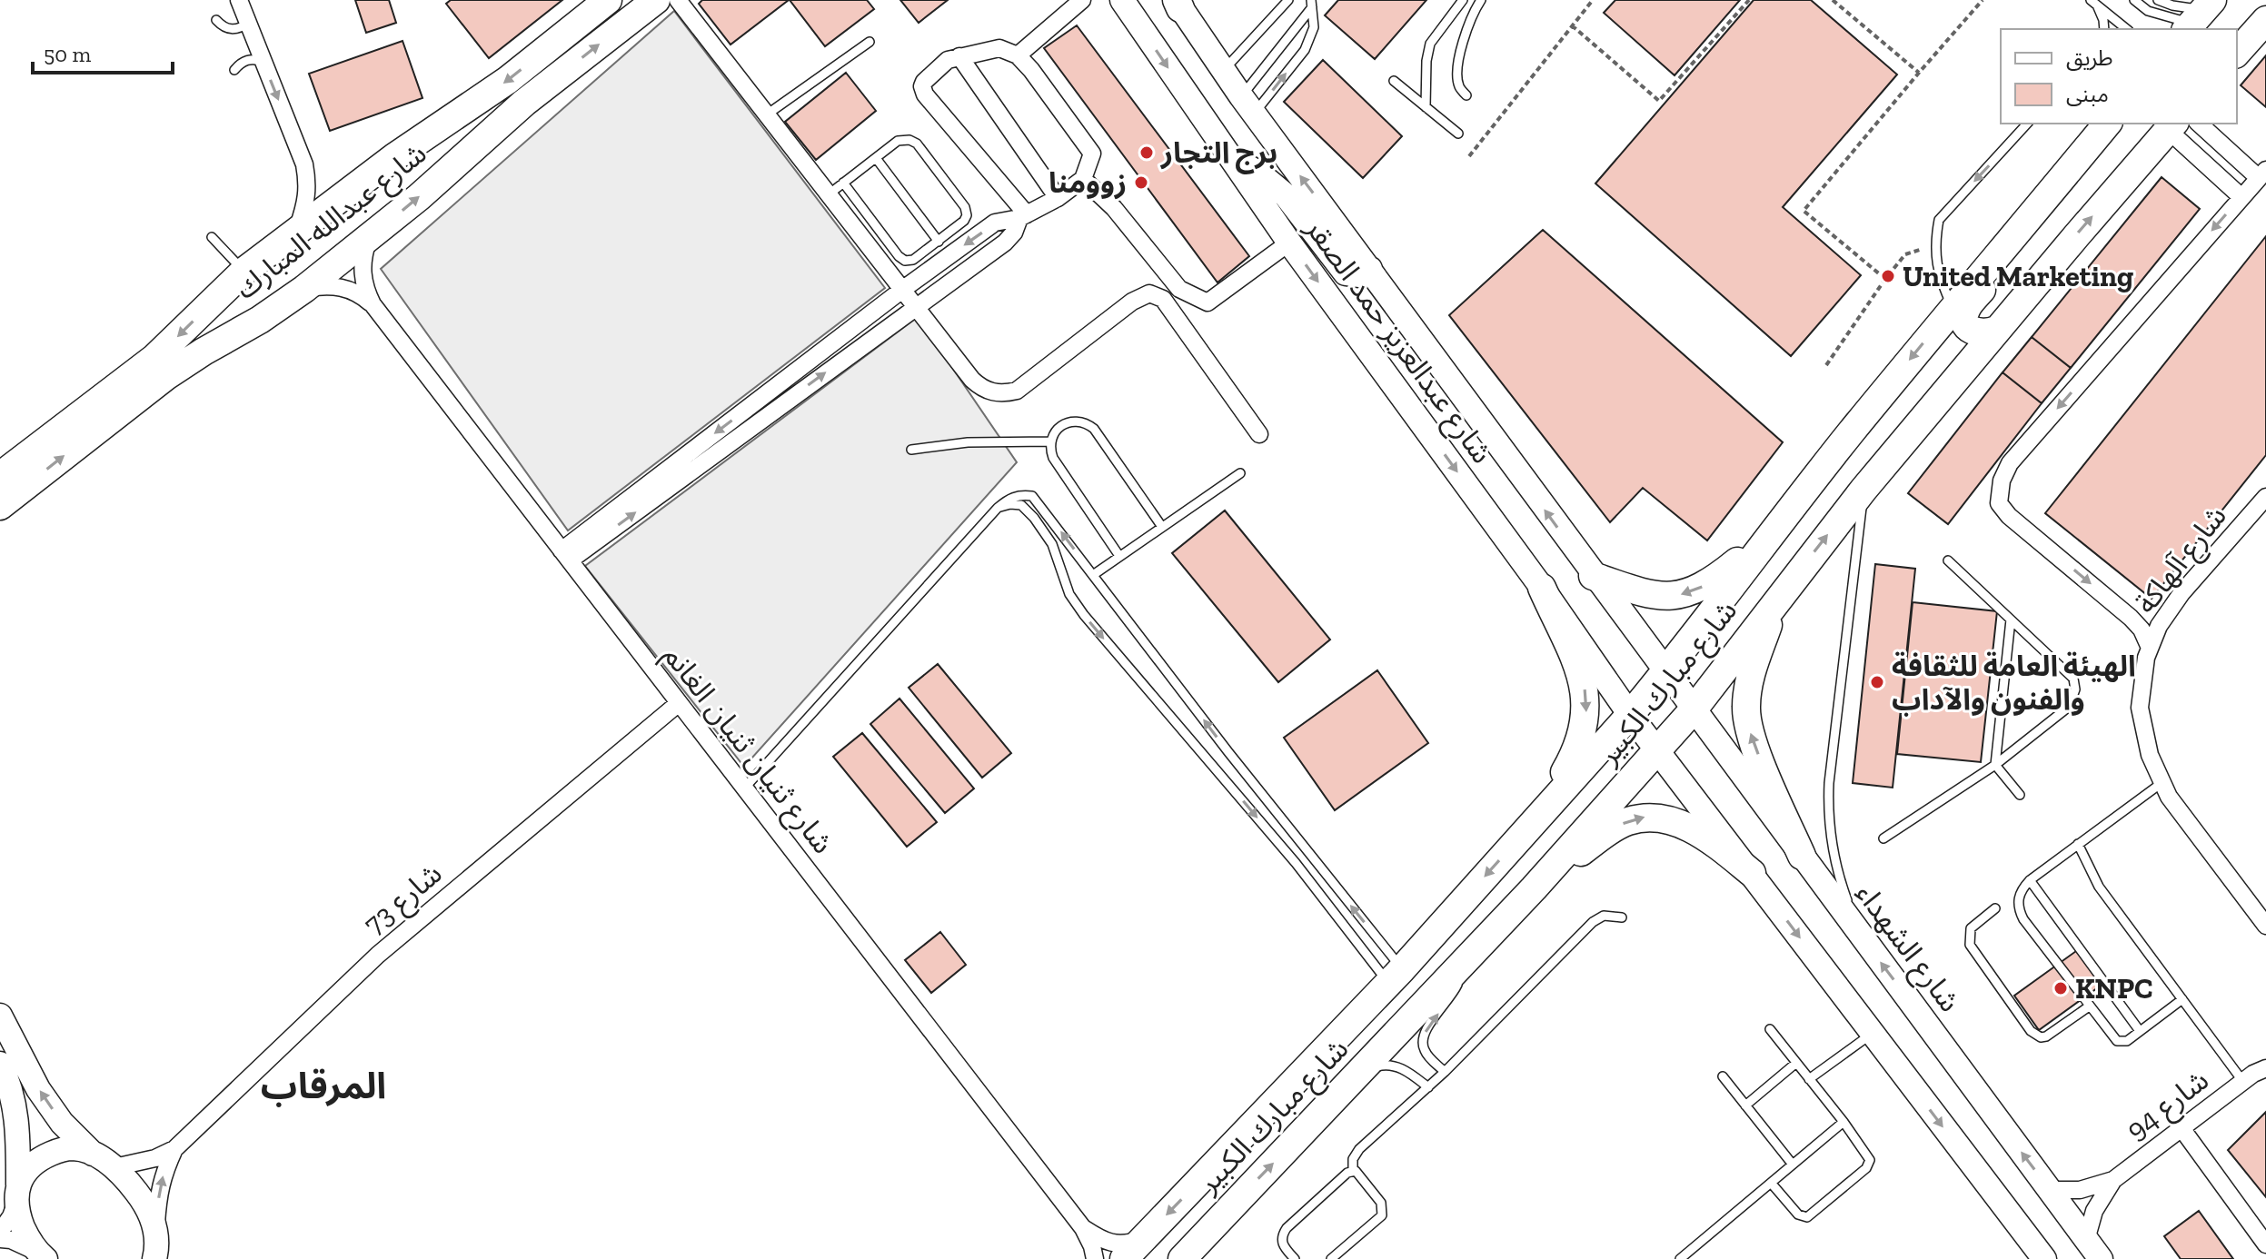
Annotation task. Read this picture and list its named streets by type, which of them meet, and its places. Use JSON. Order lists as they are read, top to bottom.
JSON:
{
  "streets": {
    "main road": [
      "شارع عبدالله المبارك",
      "شارع عبدالعزيز حمد الصقر",
      "شارع مبارك الكبير",
      "شارع الشهداء"
    ],
    "street": [
      "شارع آلهاكة",
      "شارع ثنيان ثنيان الغانم",
      "شارع 73",
      "شارع 94"
    ]
  },
  "crossings": [
    ["شارع عبدالعزيز حمد الصقر", "شارع مبارك الكبير"],
    ["شارع عبدالعزيز حمد الصقر", "شارع الشهداء"],
    ["شارع مبارك الكبير", "شارع الشهداء"],
    ["شارع ثنيان ثنيان الغانم", "شارع 73"],
    ["شارع الشهداء", "شارع 94"]
  ],
  "districts": ["المرقاب"],
  "places": [
    "برج التجار",
    "زوومنا",
    "United Marketing",
    "الهيئة العامة للثقافة والفنون والآداب",
    "KNPC"
  ],
  "legend": ["طريق", "مبنى"],
  "scale_bar": "50 m"
}
